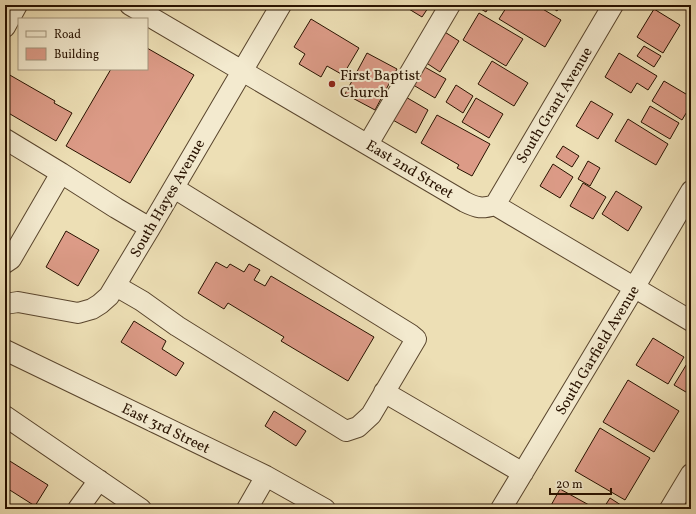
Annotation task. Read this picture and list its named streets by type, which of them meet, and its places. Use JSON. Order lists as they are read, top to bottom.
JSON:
{
  "streets": {
    "street": [
      "South Grant Avenue",
      "East 2nd Street",
      "South Hayes Avenue",
      "South Garfield Avenue",
      "East 3rd Street"
    ]
  },
  "crossings": [
    ["South Grant Avenue", "East 2nd Street"],
    ["East 2nd Street", "South Hayes Avenue"]
  ],
  "places": ["First Baptist Church"],
  "legend": ["Road", "Building"],
  "scale_bar": "20 m"
}
